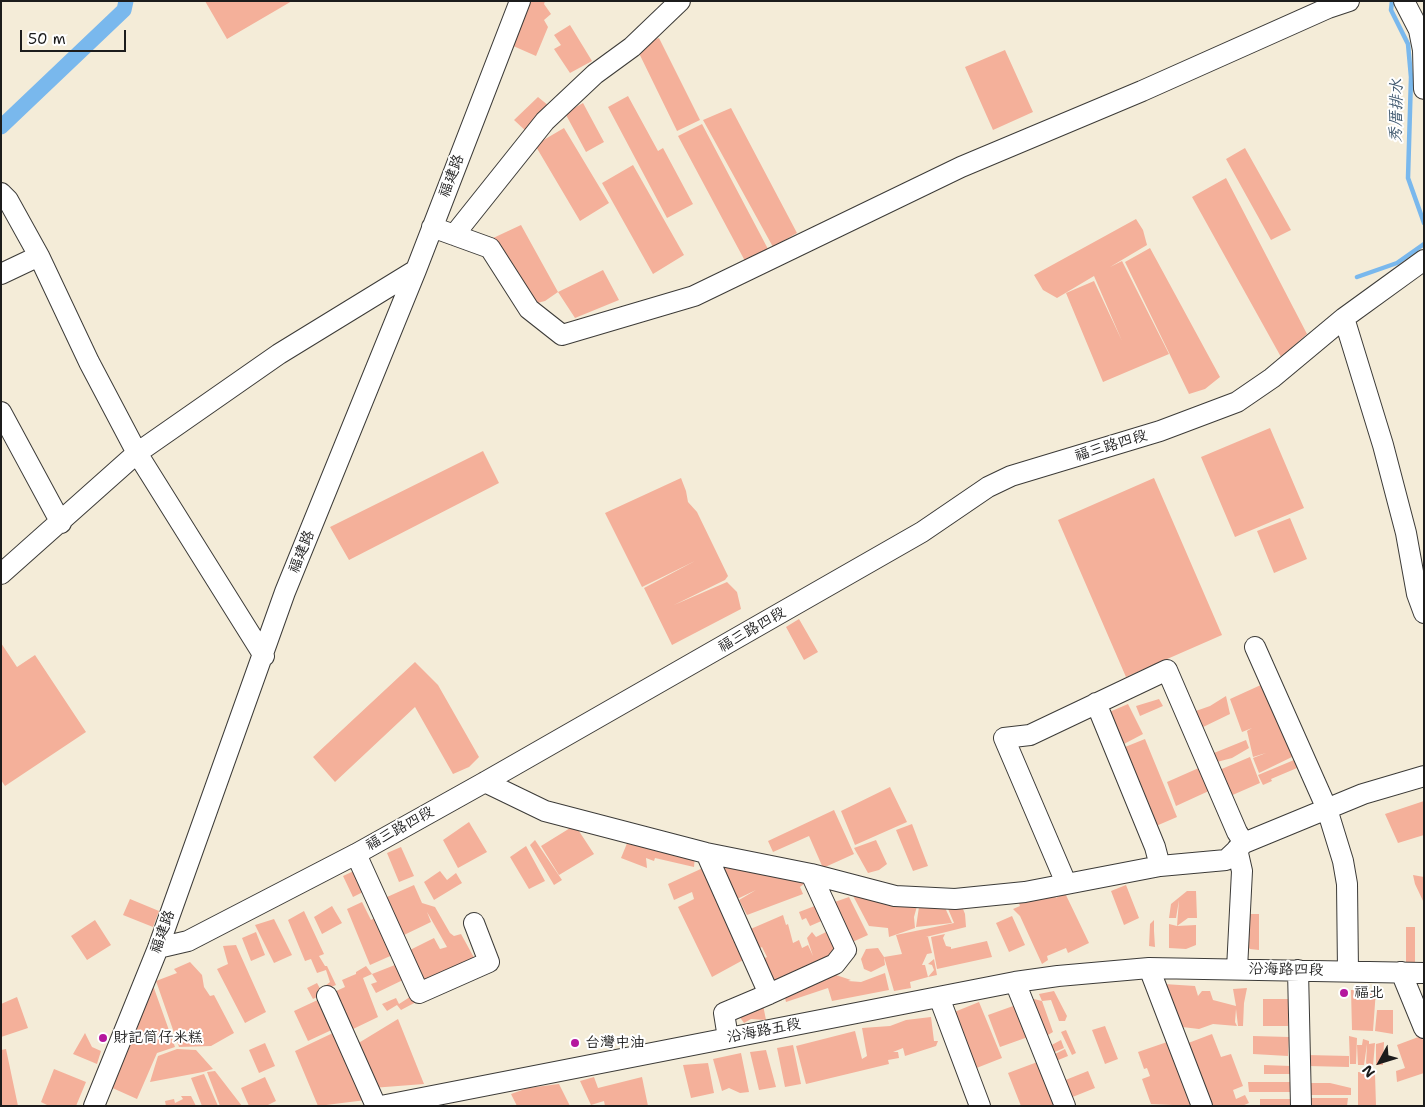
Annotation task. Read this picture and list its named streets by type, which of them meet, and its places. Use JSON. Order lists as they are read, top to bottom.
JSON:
{
  "streets": {
    "street": [
      "福建路",
      "福三路四段",
      "沿海路四段",
      "沿海路五段"
    ]
  },
  "crossings": [
    ["福建路", "福三路四段"],
    ["沿海路四段", "沿海路五段"]
  ],
  "water": ["秀厝排水"],
  "places": ["福北", "財記筒仔米糕", "台灣中油"],
  "scale_bar": "50 m",
  "north": "bottom left"
}
